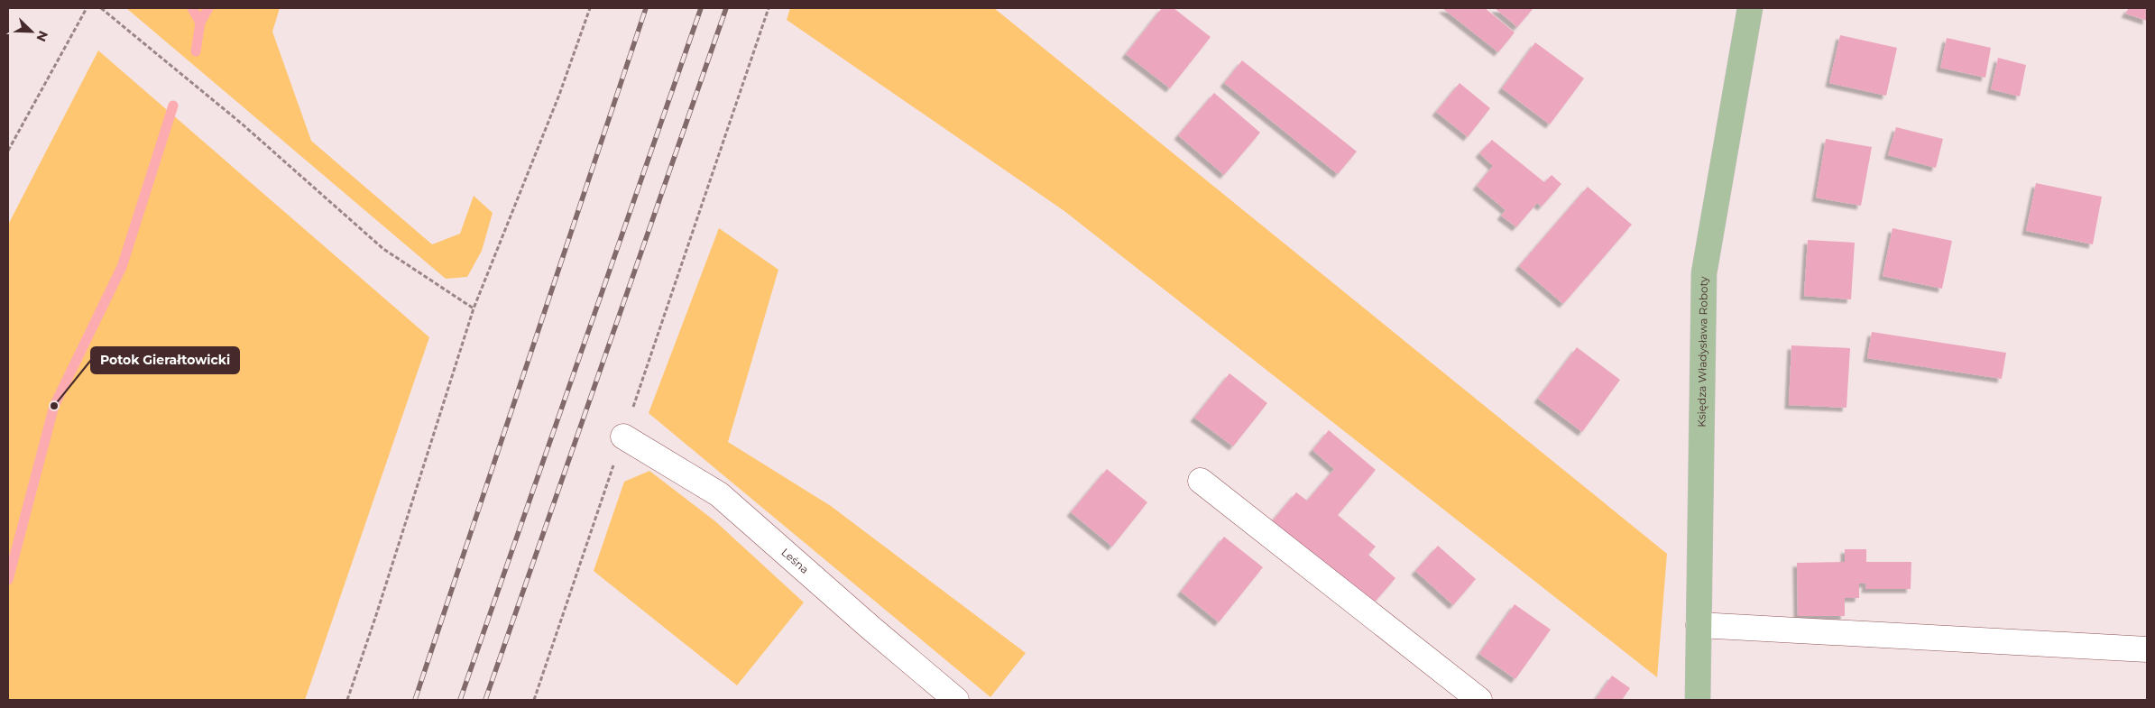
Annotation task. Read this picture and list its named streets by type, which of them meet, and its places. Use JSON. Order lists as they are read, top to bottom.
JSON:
{
  "streets": {
    "main road": ["Księdza Władysława Roboty"],
    "street": ["Leśna"]
  },
  "places": ["Potok Gierałtowicki"],
  "north": "bottom right"
}
